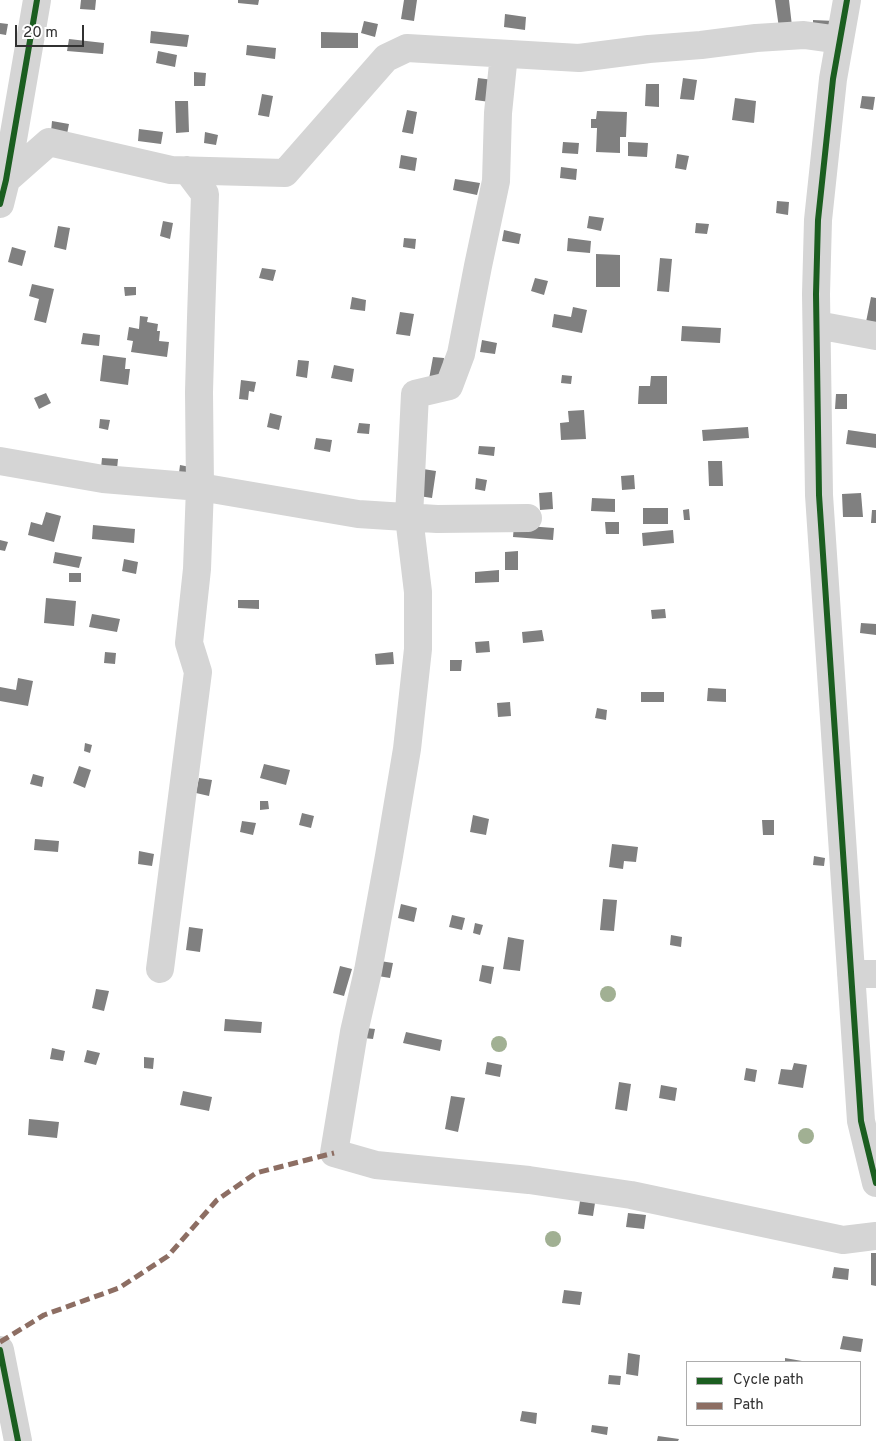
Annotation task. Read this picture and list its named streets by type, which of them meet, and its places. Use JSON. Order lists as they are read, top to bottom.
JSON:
{
  "legend": ["Cycle path", "Path"],
  "scale_bar": "20 m"
}
